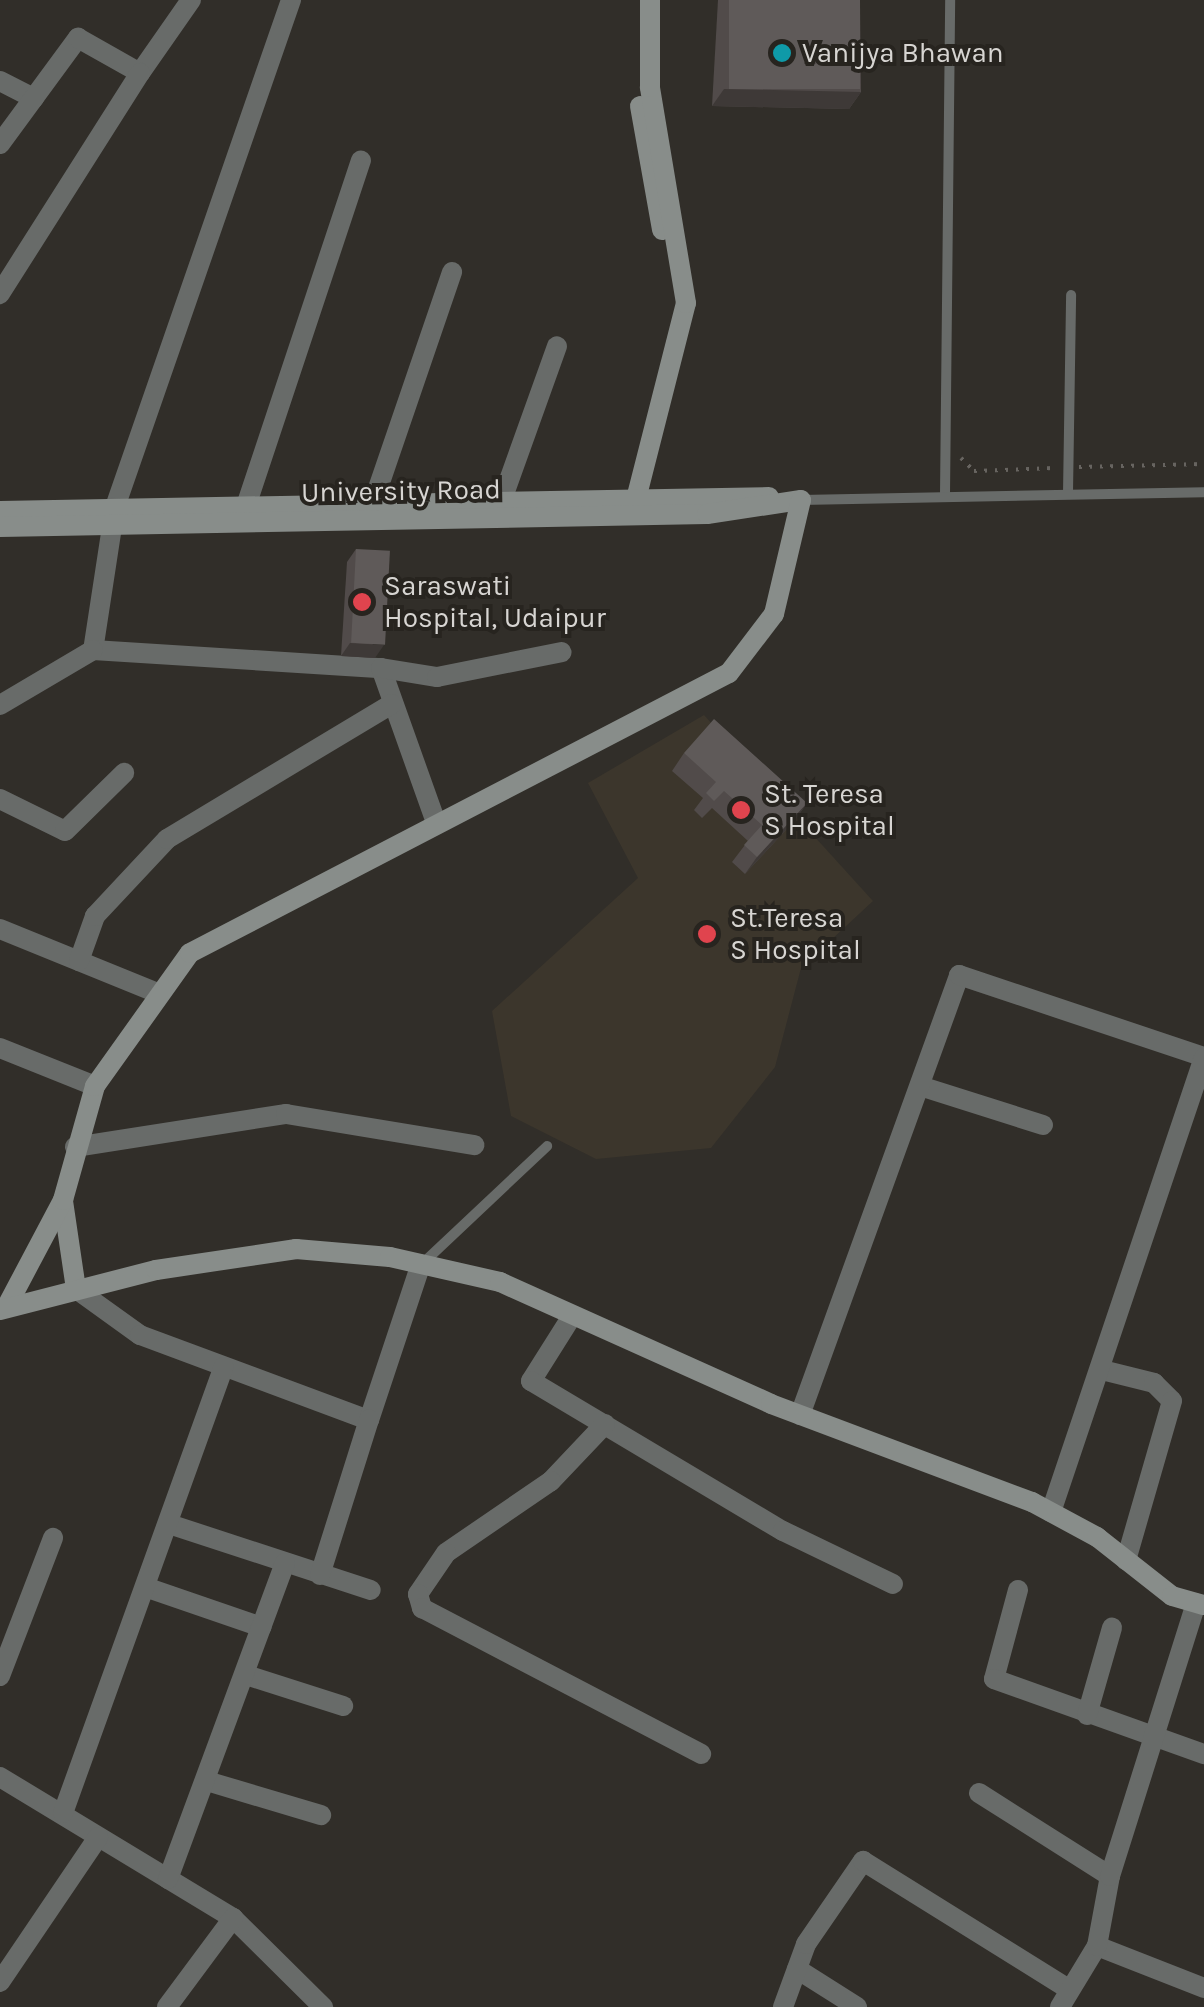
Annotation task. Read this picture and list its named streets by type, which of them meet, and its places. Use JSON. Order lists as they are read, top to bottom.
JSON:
{
  "streets": {
    "street": ["University Road"]
  },
  "places": [
    "Vanijya Bhawan",
    "Saraswati Hospital, Udaipur",
    "St. Teresa S Hospital",
    "St.Teresa S Hospital"
  ]
}
